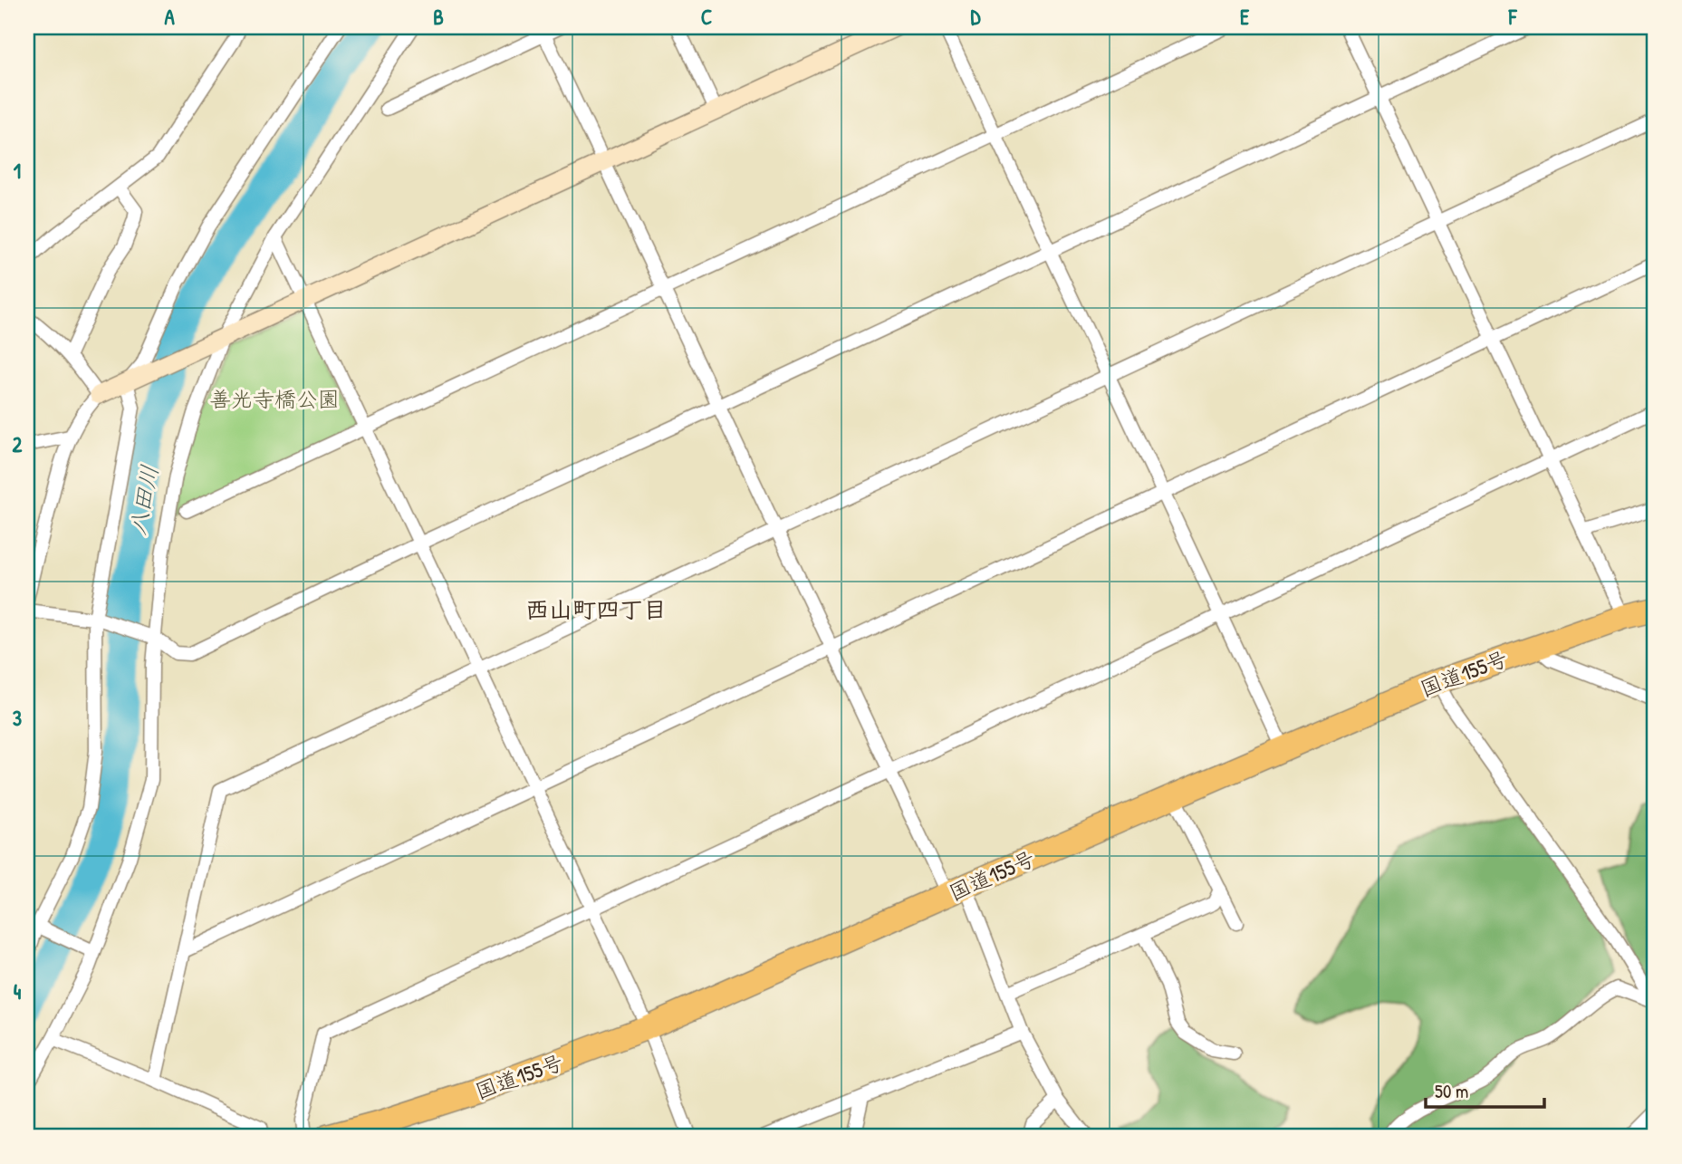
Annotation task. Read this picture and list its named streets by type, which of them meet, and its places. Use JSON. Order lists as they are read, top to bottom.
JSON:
{
  "streets": {
    "highway": ["国道155号"]
  },
  "districts": ["西山町四丁目"],
  "water": ["八田川"],
  "parks": ["善光寺橋公園"],
  "scale_bar": "50 m",
  "grid": {
    "columns": [
      "A",
      "B",
      "C",
      "D",
      "E",
      "F"
    ],
    "rows": [
      "1",
      "2",
      "3",
      "4"
    ]
  }
}
